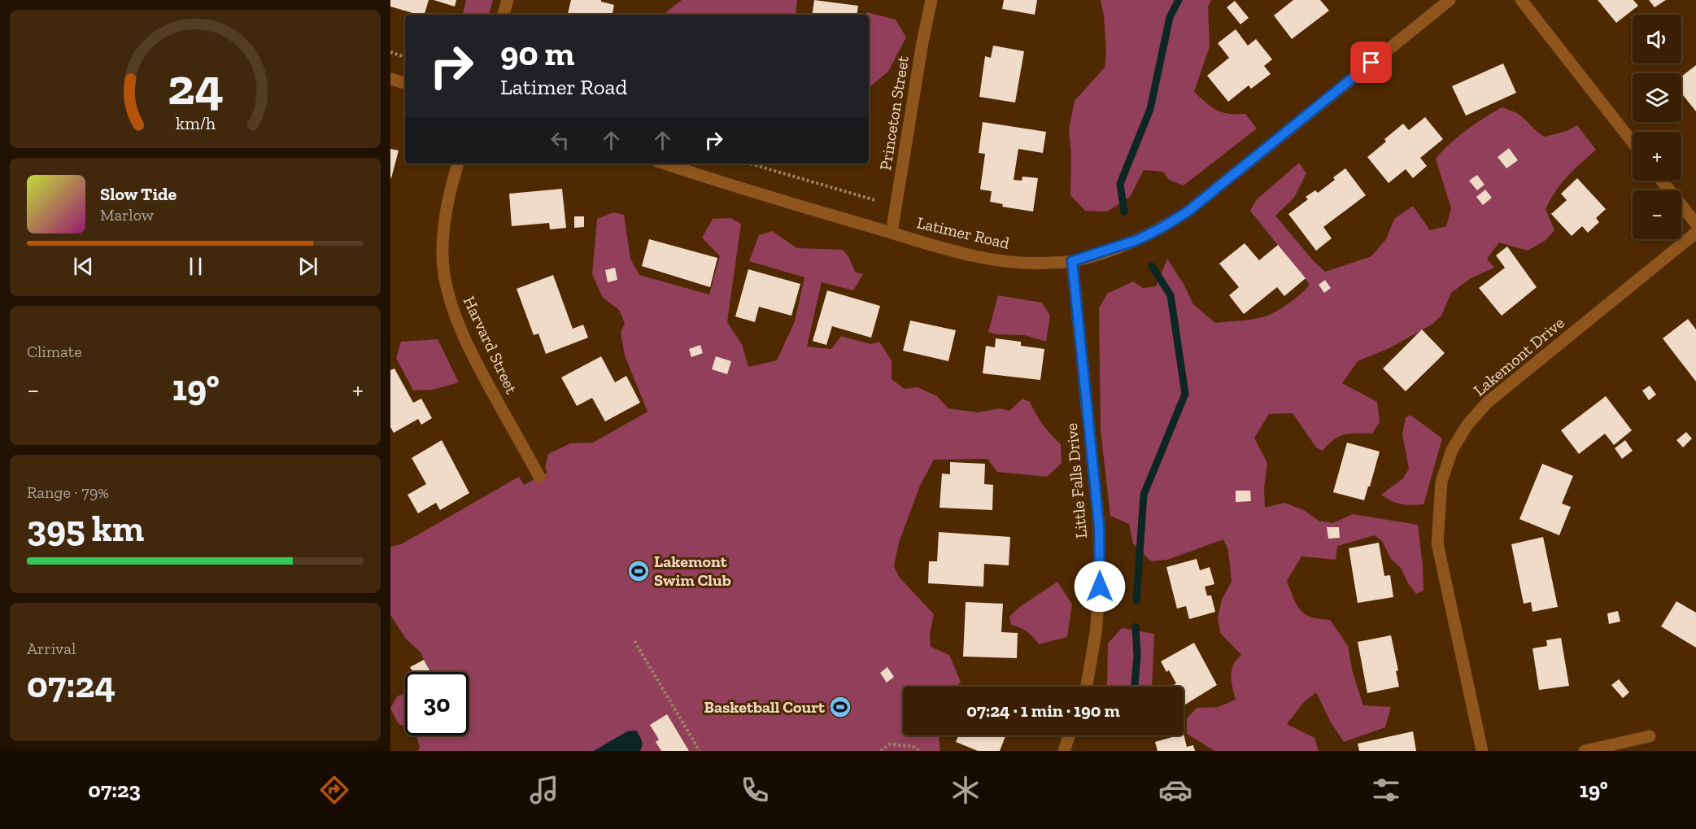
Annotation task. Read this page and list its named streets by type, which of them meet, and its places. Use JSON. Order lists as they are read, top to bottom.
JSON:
{
  "streets": {
    "street": [
      "Princeton Street",
      "Latimer Road",
      "Harvard Street",
      "Lakemont Drive",
      "Little Falls Drive"
    ]
  },
  "crossings": [
    ["Princeton Street", "Latimer Road"],
    ["Latimer Road", "Little Falls Drive"]
  ],
  "places": {
    "sports": ["Lakemont Swim Club", "Basketball Court"]
  },
  "page": {
    "map_buttons": ["+", "−"],
    "turn": ["90 m", "Latimer Road"],
    "song": ["Slow Tide", "Marlow"],
    "tile": [
      "Climate",
      ["Range · 79%", "395 km"],
      ["Arrival", "07:24"]
    ],
    "heat": ["−", "19°", "+"],
    "limit": "30",
    "trip": "07:24 · 1 min · 190 m",
    "tabs": ["07:23", "19°"],
    "gauge": ["24", "km/h"]
  }
}
